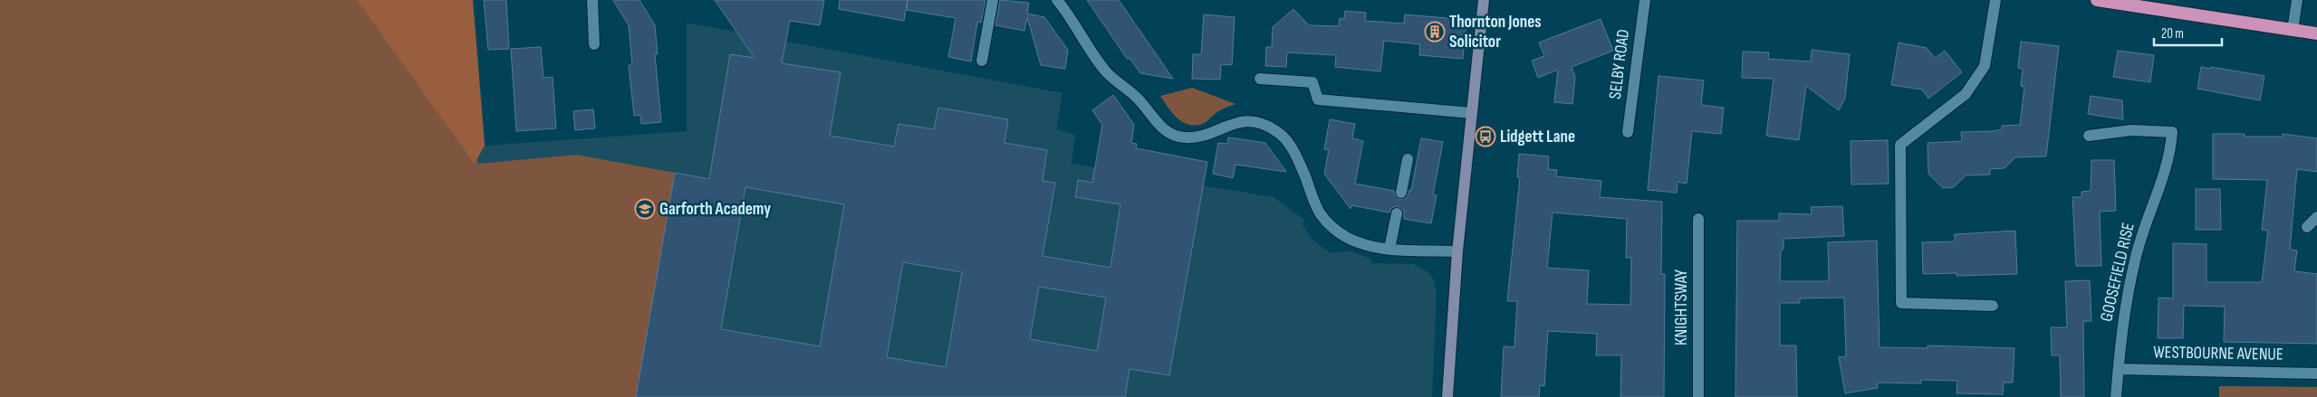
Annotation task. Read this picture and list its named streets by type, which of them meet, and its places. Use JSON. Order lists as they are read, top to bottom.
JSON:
{
  "streets": {
    "street": [
      "SELBY ROAD",
      "GOOSEFIELD RISE",
      "KNIGHTSWAY",
      "WESTBOURNE AVENUE"
    ]
  },
  "crossings": [
    ["GOOSEFIELD RISE", "WESTBOURNE AVENUE"]
  ],
  "places": {
    "building": ["Thornton Jones Solicitor"],
    "bus stop": ["Lidgett Lane"],
    "school or university": ["Garforth Academy"]
  },
  "scale_bar": "20 m"
}
